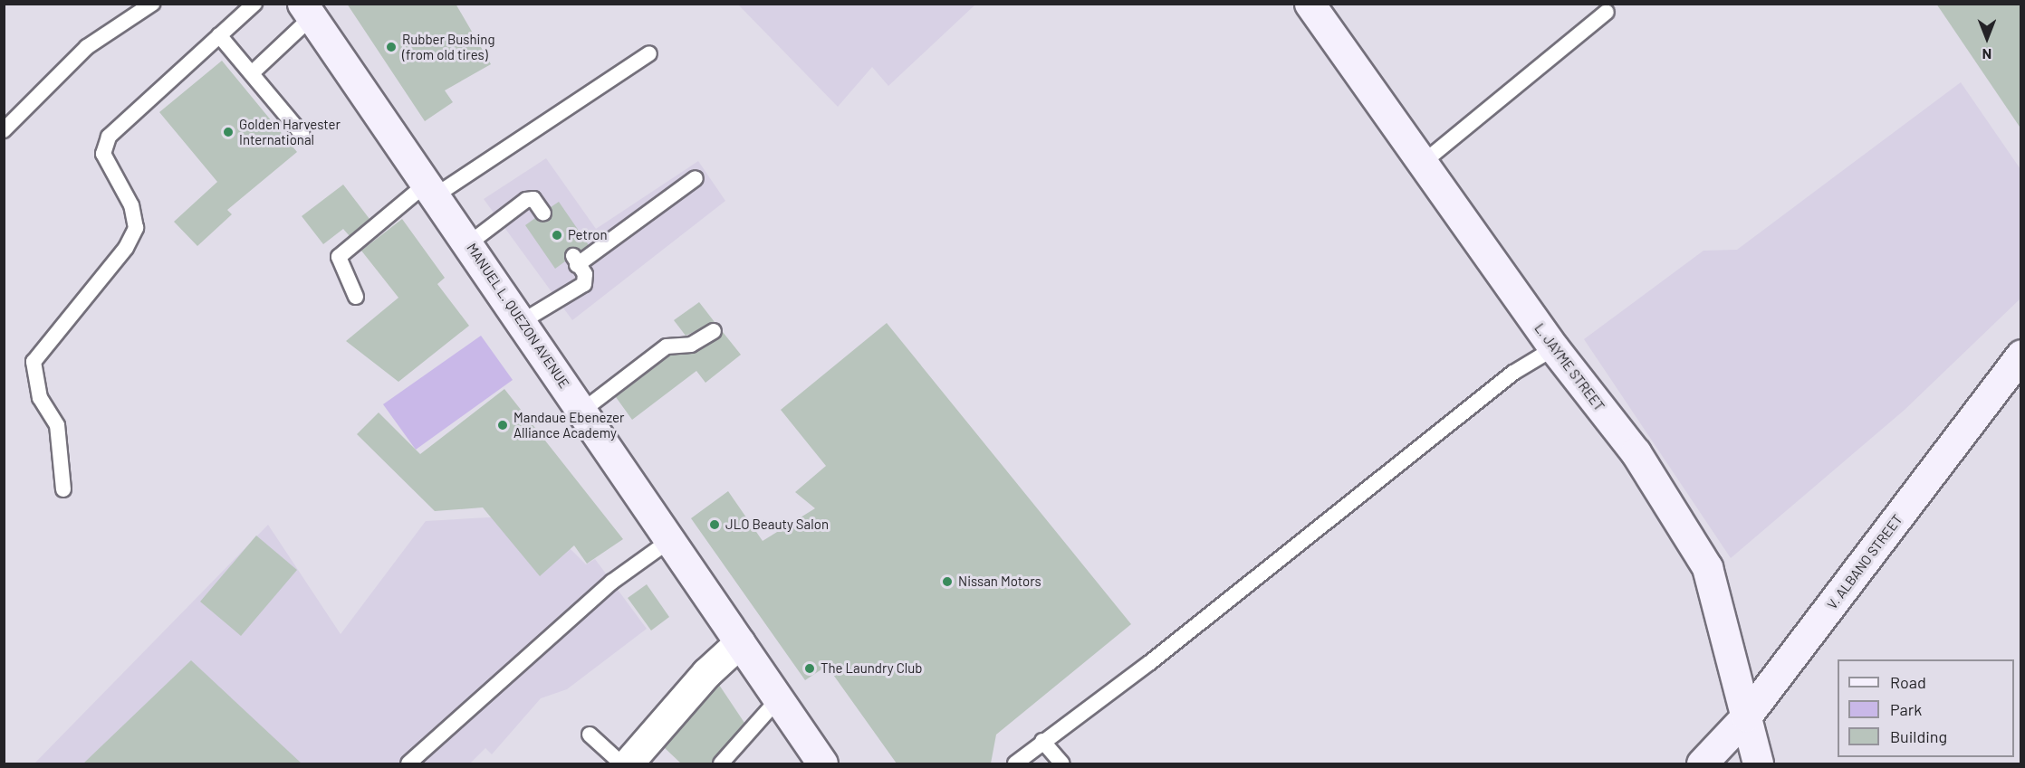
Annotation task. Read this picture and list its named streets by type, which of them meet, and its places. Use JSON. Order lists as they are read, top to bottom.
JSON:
{
  "streets": {
    "street": ["MANUEL L. QUEZON AVENUE", "L. JAYME STREET", "V. ALBANO STREET"]
  },
  "crossings": [
    ["L. JAYME STREET", "V. ALBANO STREET"]
  ],
  "places": [
    "Rubber Bushing (from old tires)",
    "Golden Harvester International",
    "Petron",
    "Mandaue Ebenezer Alliance Academy",
    "JLO Beauty Salon",
    "Nissan Motors",
    "The Laundry Club"
  ],
  "legend": ["Road", "Park", "Building"],
  "north": "bottom"
}
